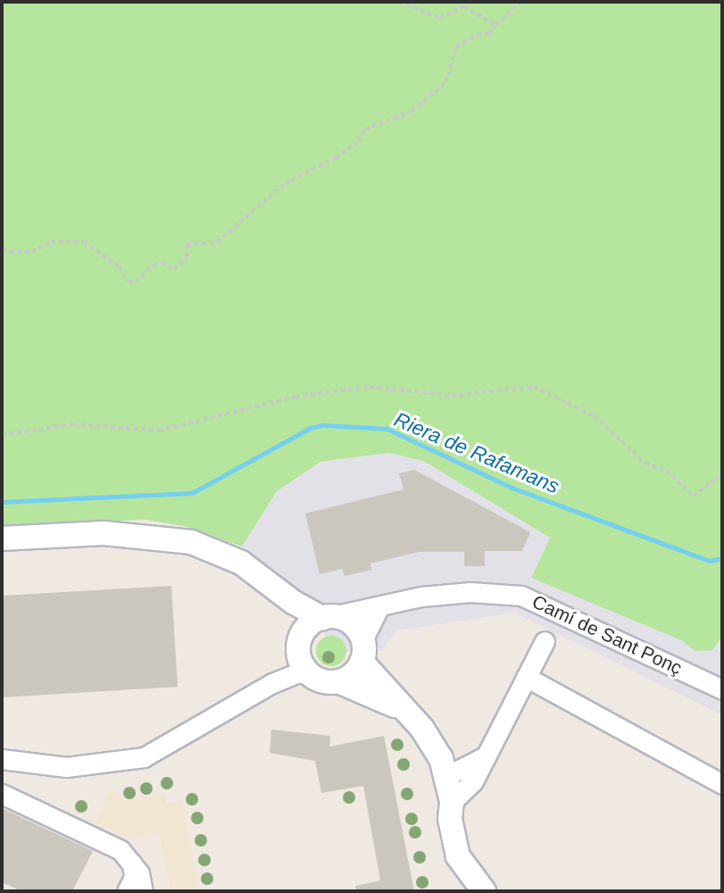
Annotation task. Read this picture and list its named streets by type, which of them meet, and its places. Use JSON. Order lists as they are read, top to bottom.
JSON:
{
  "streets": {
    "street": ["Camí de Sant Ponç"]
  },
  "water": ["Riera de Rafamans"]
}
